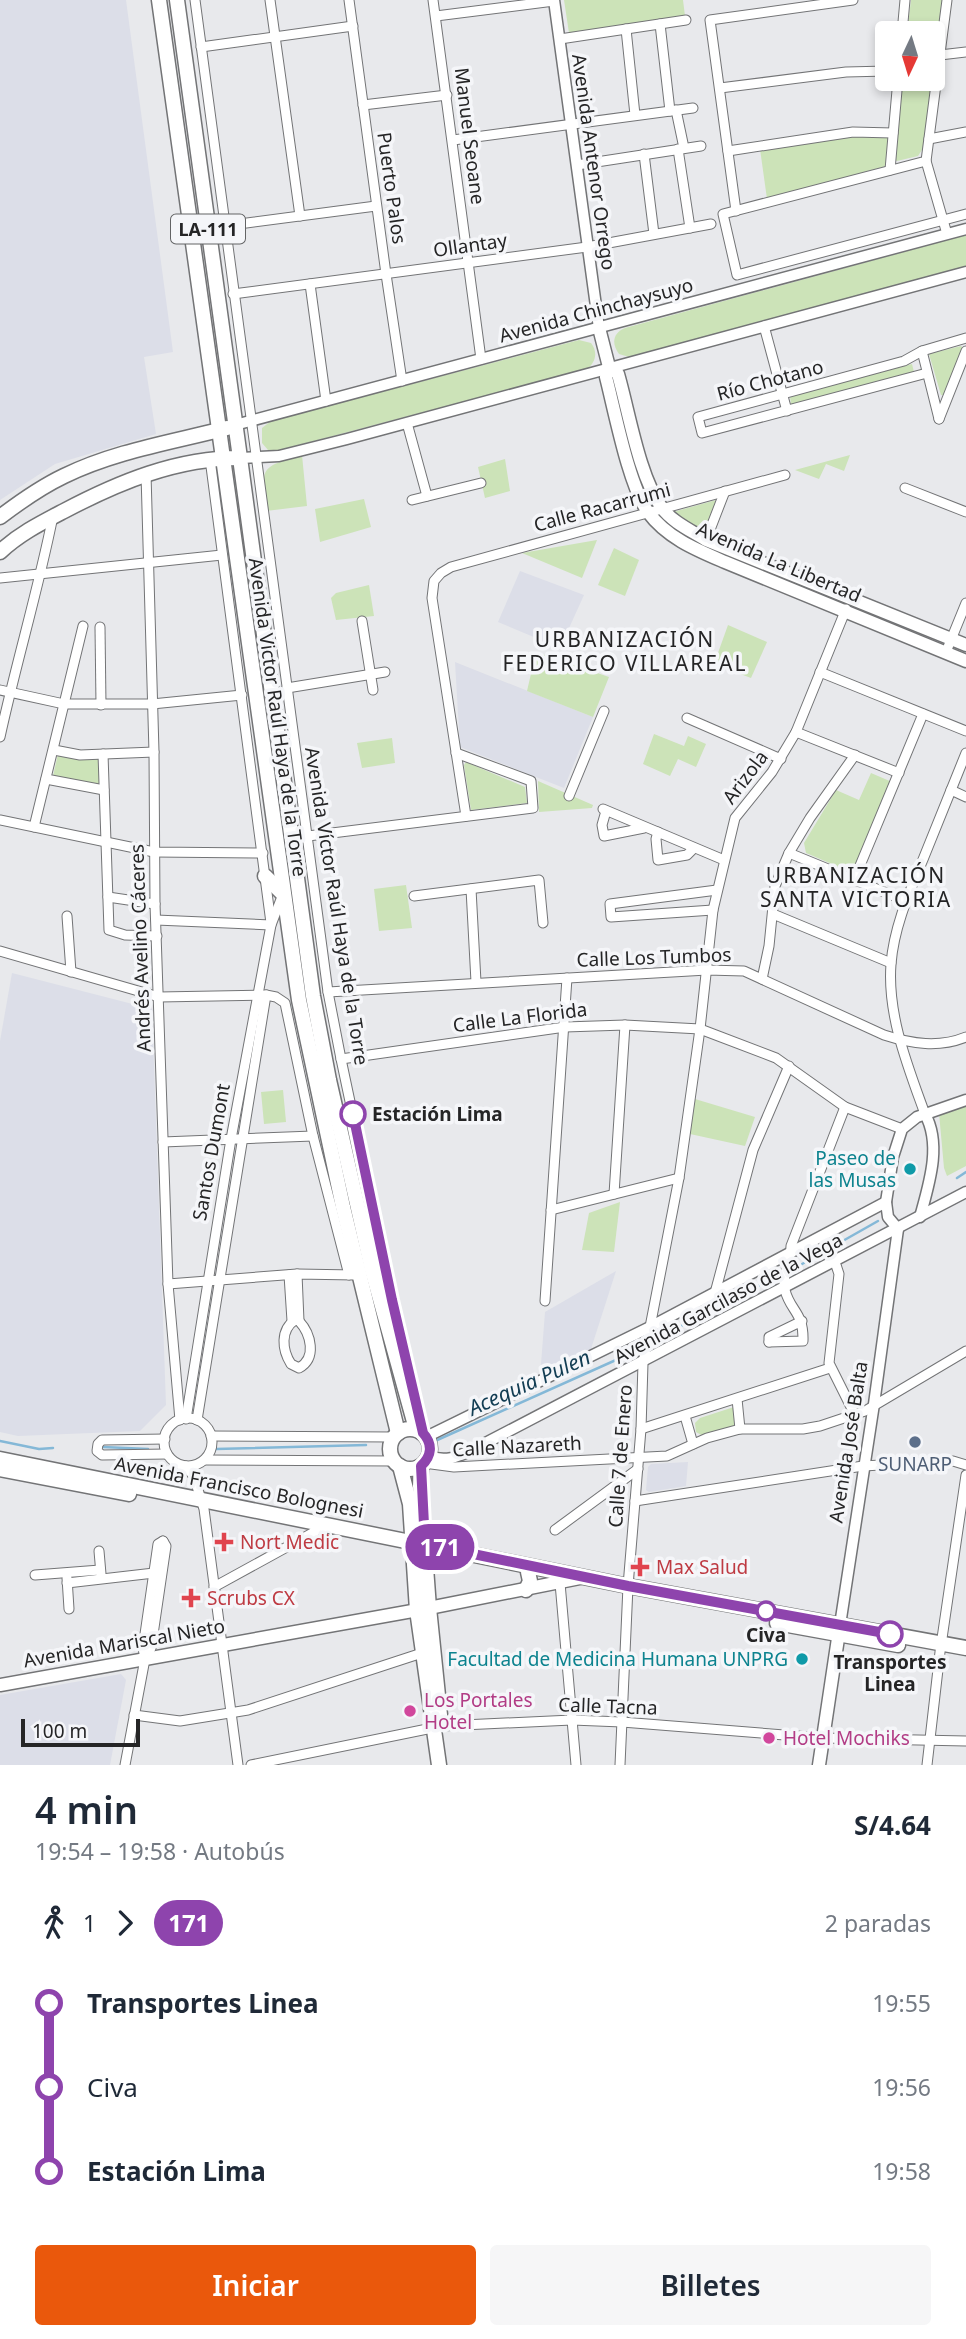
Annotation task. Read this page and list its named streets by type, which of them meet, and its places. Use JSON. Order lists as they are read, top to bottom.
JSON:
{
  "streets": {
    "main road": [
      "LA-111",
      "Avenida La Libertad",
      "Avenida Victor Raúl Haya de la Torre",
      "Avenida José Balta",
      "Avenida Francisco Bolognesi",
      "Avenida Mariscal Nieto"
    ],
    "street": [
      "Manuel Seoane",
      "Avenida Antenor Orrego",
      "Puerto Palos",
      "Ollantay",
      "Avenida Chinchaysuyo",
      "Río Chotano",
      "Calle Racarrumi",
      "Arizola",
      "Avenida Víctor Raúl Haya de la Torre",
      "Andrés Avelino Cáceres",
      "Calle Los Tumbos",
      "Calle La Florida",
      "Santos Dumont",
      "Avenida Garcilaso de la Vega",
      "Calle Nazareth",
      "Calle 7 de Enero",
      "Calle Tacna"
    ]
  },
  "crossings": [
    ["Manuel Seoane", "Ollantay"],
    ["Manuel Seoane", "Avenida Chinchaysuyo"],
    ["Avenida Antenor Orrego", "Ollantay"],
    ["Avenida Antenor Orrego", "Avenida Chinchaysuyo"],
    ["Avenida Antenor Orrego", "Avenida La Libertad"],
    ["Puerto Palos", "Ollantay"],
    ["Puerto Palos", "Avenida Chinchaysuyo"],
    ["Ollantay", "Avenida Víctor Raúl Haya de la Torre"],
    ["Avenida Chinchaysuyo", "Avenida La Libertad"],
    ["Avenida Chinchaysuyo", "Avenida Victor Raúl Haya de la Torre"],
    ["Avenida Chinchaysuyo", "Avenida Víctor Raúl Haya de la Torre"],
    ["Calle Racarrumi", "Avenida La Libertad"],
    ["Avenida La Libertad", "Arizola"],
    ["Avenida Victor Raúl Haya de la Torre", "Avenida Víctor Raúl Haya de la Torre"],
    ["Avenida Victor Raúl Haya de la Torre", "Santos Dumont"],
    ["Avenida Victor Raúl Haya de la Torre", "Avenida Garcilaso de la Vega"],
    ["Avenida Victor Raúl Haya de la Torre", "Calle Nazareth"],
    ["Arizola", "Calle Los Tumbos"],
    ["Arizola", "Calle La Florida"],
    ["Arizola", "Calle 7 de Enero"],
    ["Avenida Víctor Raúl Haya de la Torre", "Calle Los Tumbos"],
    ["Avenida Víctor Raúl Haya de la Torre", "Calle La Florida"],
    ["Avenida Víctor Raúl Haya de la Torre", "Avenida Garcilaso de la Vega"],
    ["Avenida Víctor Raúl Haya de la Torre", "Calle Nazareth"],
    ["Andrés Avelino Cáceres", "Santos Dumont"],
    ["Calle La Florida", "Calle 7 de Enero"],
    ["Avenida Garcilaso de la Vega", "Avenida José Balta"],
    ["Avenida Garcilaso de la Vega", "Calle Nazareth"],
    ["Avenida Garcilaso de la Vega", "Calle 7 de Enero"],
    ["Avenida José Balta", "Calle Nazareth"],
    ["Avenida José Balta", "Avenida Francisco Bolognesi"],
    ["Avenida José Balta", "Calle Tacna"],
    ["Calle Nazareth", "Calle 7 de Enero"],
    ["Calle 7 de Enero", "Avenida Francisco Bolognesi"],
    ["Calle 7 de Enero", "Calle Tacna"],
    ["Avenida Francisco Bolognesi", "Avenida Mariscal Nieto"]
  ],
  "districts": ["URBANIZACIÓN FEDERICO VILLAREAL", "URBANIZACIÓN SANTA VICTORIA"],
  "water": ["Acequia Pulen"],
  "places": {
    "other": [
      "Estación Lima",
      "Paseo de las Musas",
      "SUNARP",
      "Civa",
      "Transportes Linea",
      "Facultad de Medicina Humana UNPRG",
      "Los Portales Hotel",
      "Hotel Mochiks"
    ],
    "health": ["Nort Medic", "Max Salud", "Scrubs CX"]
  },
  "lines": ["bus line 171"],
  "scale_bar": "100 m",
  "north": "bottom",
  "page": {
    "on_map": "171",
    "scale": "100 m",
    "heading": ["4 min", "19:54 – 19:58 · Autobús", "S/4.64"],
    "legs": ["1", "171", "2 paradas"],
    "list": [
      {
        "name": "Transportes Linea",
        "value": "19:55"
      },
      {
        "name": "Civa",
        "value": "19:56"
      },
      {
        "name": "Estación Lima",
        "value": "19:58"
      }
    ],
    "buttons": ["Iniciar", "Billetes"]
  }
}
